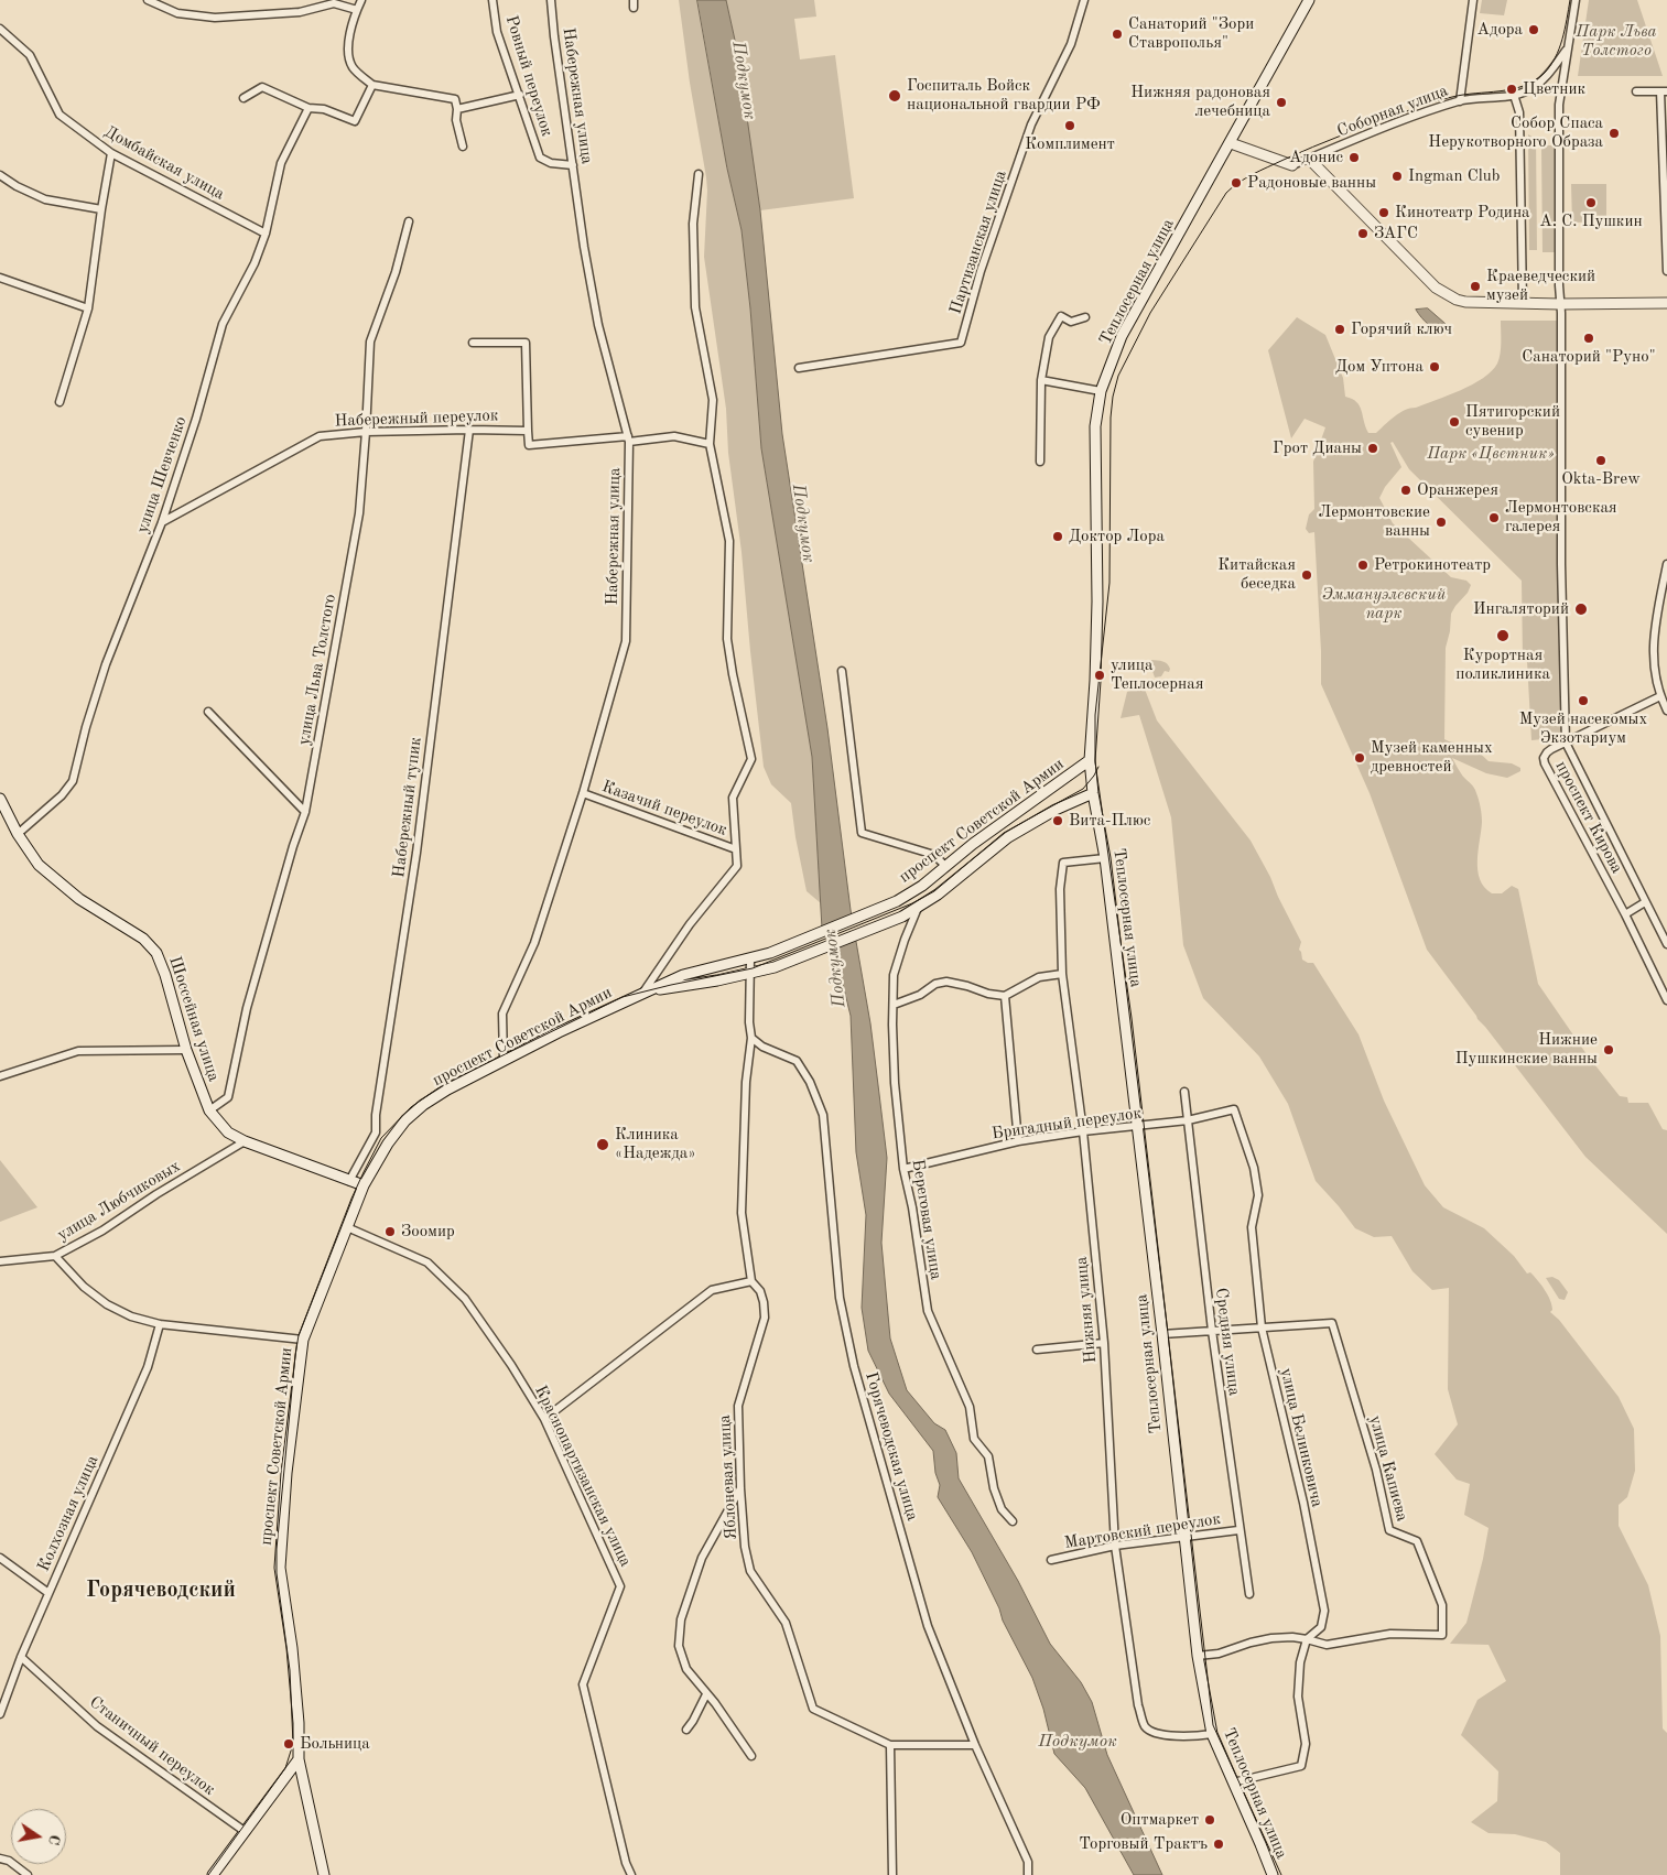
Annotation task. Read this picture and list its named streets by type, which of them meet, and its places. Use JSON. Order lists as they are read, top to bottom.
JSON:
{
  "streets": {
    "main road": ["Теплосерная улица", "проспект Советской Армии", "Шоссейная улица"],
    "street": [
      "Ровный переулок",
      "Набережная улица",
      "Соборная улица",
      "Домбайская улица",
      "Партизанская улица",
      "Набережный переулок",
      "улица Шевченко",
      "улица Льва Толстого",
      "Набережный тупик",
      "Казачий переулок",
      "проспект Кирова",
      "Бригадный переулок",
      "улица Любчиковых",
      "Береговая улица",
      "Нижняя улица",
      "Средняя улица",
      "улица Белинковича",
      "Горячеводская улица",
      "улица Капиева",
      "Краснопартизанская улица",
      "Яблоневая улица",
      "Колхозная улица",
      "Мартовский переулок",
      "Станичный переулок"
    ]
  },
  "crossings": [
    ["Ровный переулок", "Набережная улица"],
    ["Набережная улица", "Казачий переулок"],
    ["Набережная улица", "проспект Советской Армии"],
    ["Соборная улица", "проспект Кирова"],
    ["Домбайская улица", "улица Шевченко"],
    ["Теплосерная улица", "проспект Советской Армии"],
    ["Теплосерная улица", "Бригадный переулок"],
    ["Теплосерная улица", "Нижняя улица"],
    ["Теплосерная улица", "улица Белинковича"],
    ["Теплосерная улица", "Мартовский переулок"],
    ["Набережный переулок", "улица Шевченко"],
    ["Набережный переулок", "улица Льва Толстого"],
    ["Набережный переулок", "Набережный тупик"],
    ["улица Шевченко", "Шоссейная улица"],
    ["улица Льва Толстого", "Шоссейная улица"],
    ["Набережный тупик", "Шоссейная улица"],
    ["проспект Советской Армии", "Шоссейная улица"],
    ["проспект Советской Армии", "Береговая улица"],
    ["проспект Советской Армии", "Краснопартизанская улица"],
    ["проспект Советской Армии", "Яблоневая улица"],
    ["Шоссейная улица", "улица Любчиковых"],
    ["Бригадный переулок", "Береговая улица"],
    ["Бригадный переулок", "Нижняя улица"],
    ["Бригадный переулок", "Средняя улица"],
    ["Бригадный переулок", "улица Белинковича"],
    ["Нижняя улица", "Мартовский переулок"],
    ["Средняя улица", "Мартовский переулок"],
    ["улица Белинковича", "улица Капиева"],
    ["Горячеводская улица", "Яблоневая улица"],
    ["Колхозная улица", "Станичный переулок"]
  ],
  "districts": ["Горячеводский"],
  "water": ["Подкумок"],
  "parks": ["Парк Льва Толстого", "Парк «Цветник»", "Эммануэлевский парк"],
  "places": [
    "Адора",
    "Санаторий \"Зори Ставрополья\"",
    "Цветник",
    "Госпиталь Войск национальной гвардии РФ",
    "Нижняя радоновая лечебница",
    "Комплимент",
    "Собор Спаса Нерукотворного Образа",
    "Адонис",
    "Ingman Club",
    "Радоновые ванны",
    "А. С. Пушкин",
    "Кинотеатр Родина",
    "ЗАГС",
    "Краеведческий музей",
    "Горячий ключ",
    "Санаторий \"Руно\"",
    "Дом Уптона",
    "Пятигорский сувенир",
    "Грот Дианы",
    "Okta-Brew",
    "Оранжерея",
    "Лермонтовская галерея",
    "Лермонтовские ванны",
    "Доктор Лора",
    "Ретрокинотеатр",
    "Китайская беседка",
    "Ингаляторий",
    "Курортная поликлиника",
    "улица Теплосерная",
    "Музей насекомых Экзотариум",
    "Музей каменных древностей",
    "Вита-Плюс",
    "Нижние Пушкинские ванны",
    "Клиника «Надежда»",
    "Зоомир",
    "Больница",
    "Оптмаркет",
    "Торговый Трактъ"
  ],
  "north": "right"
}
